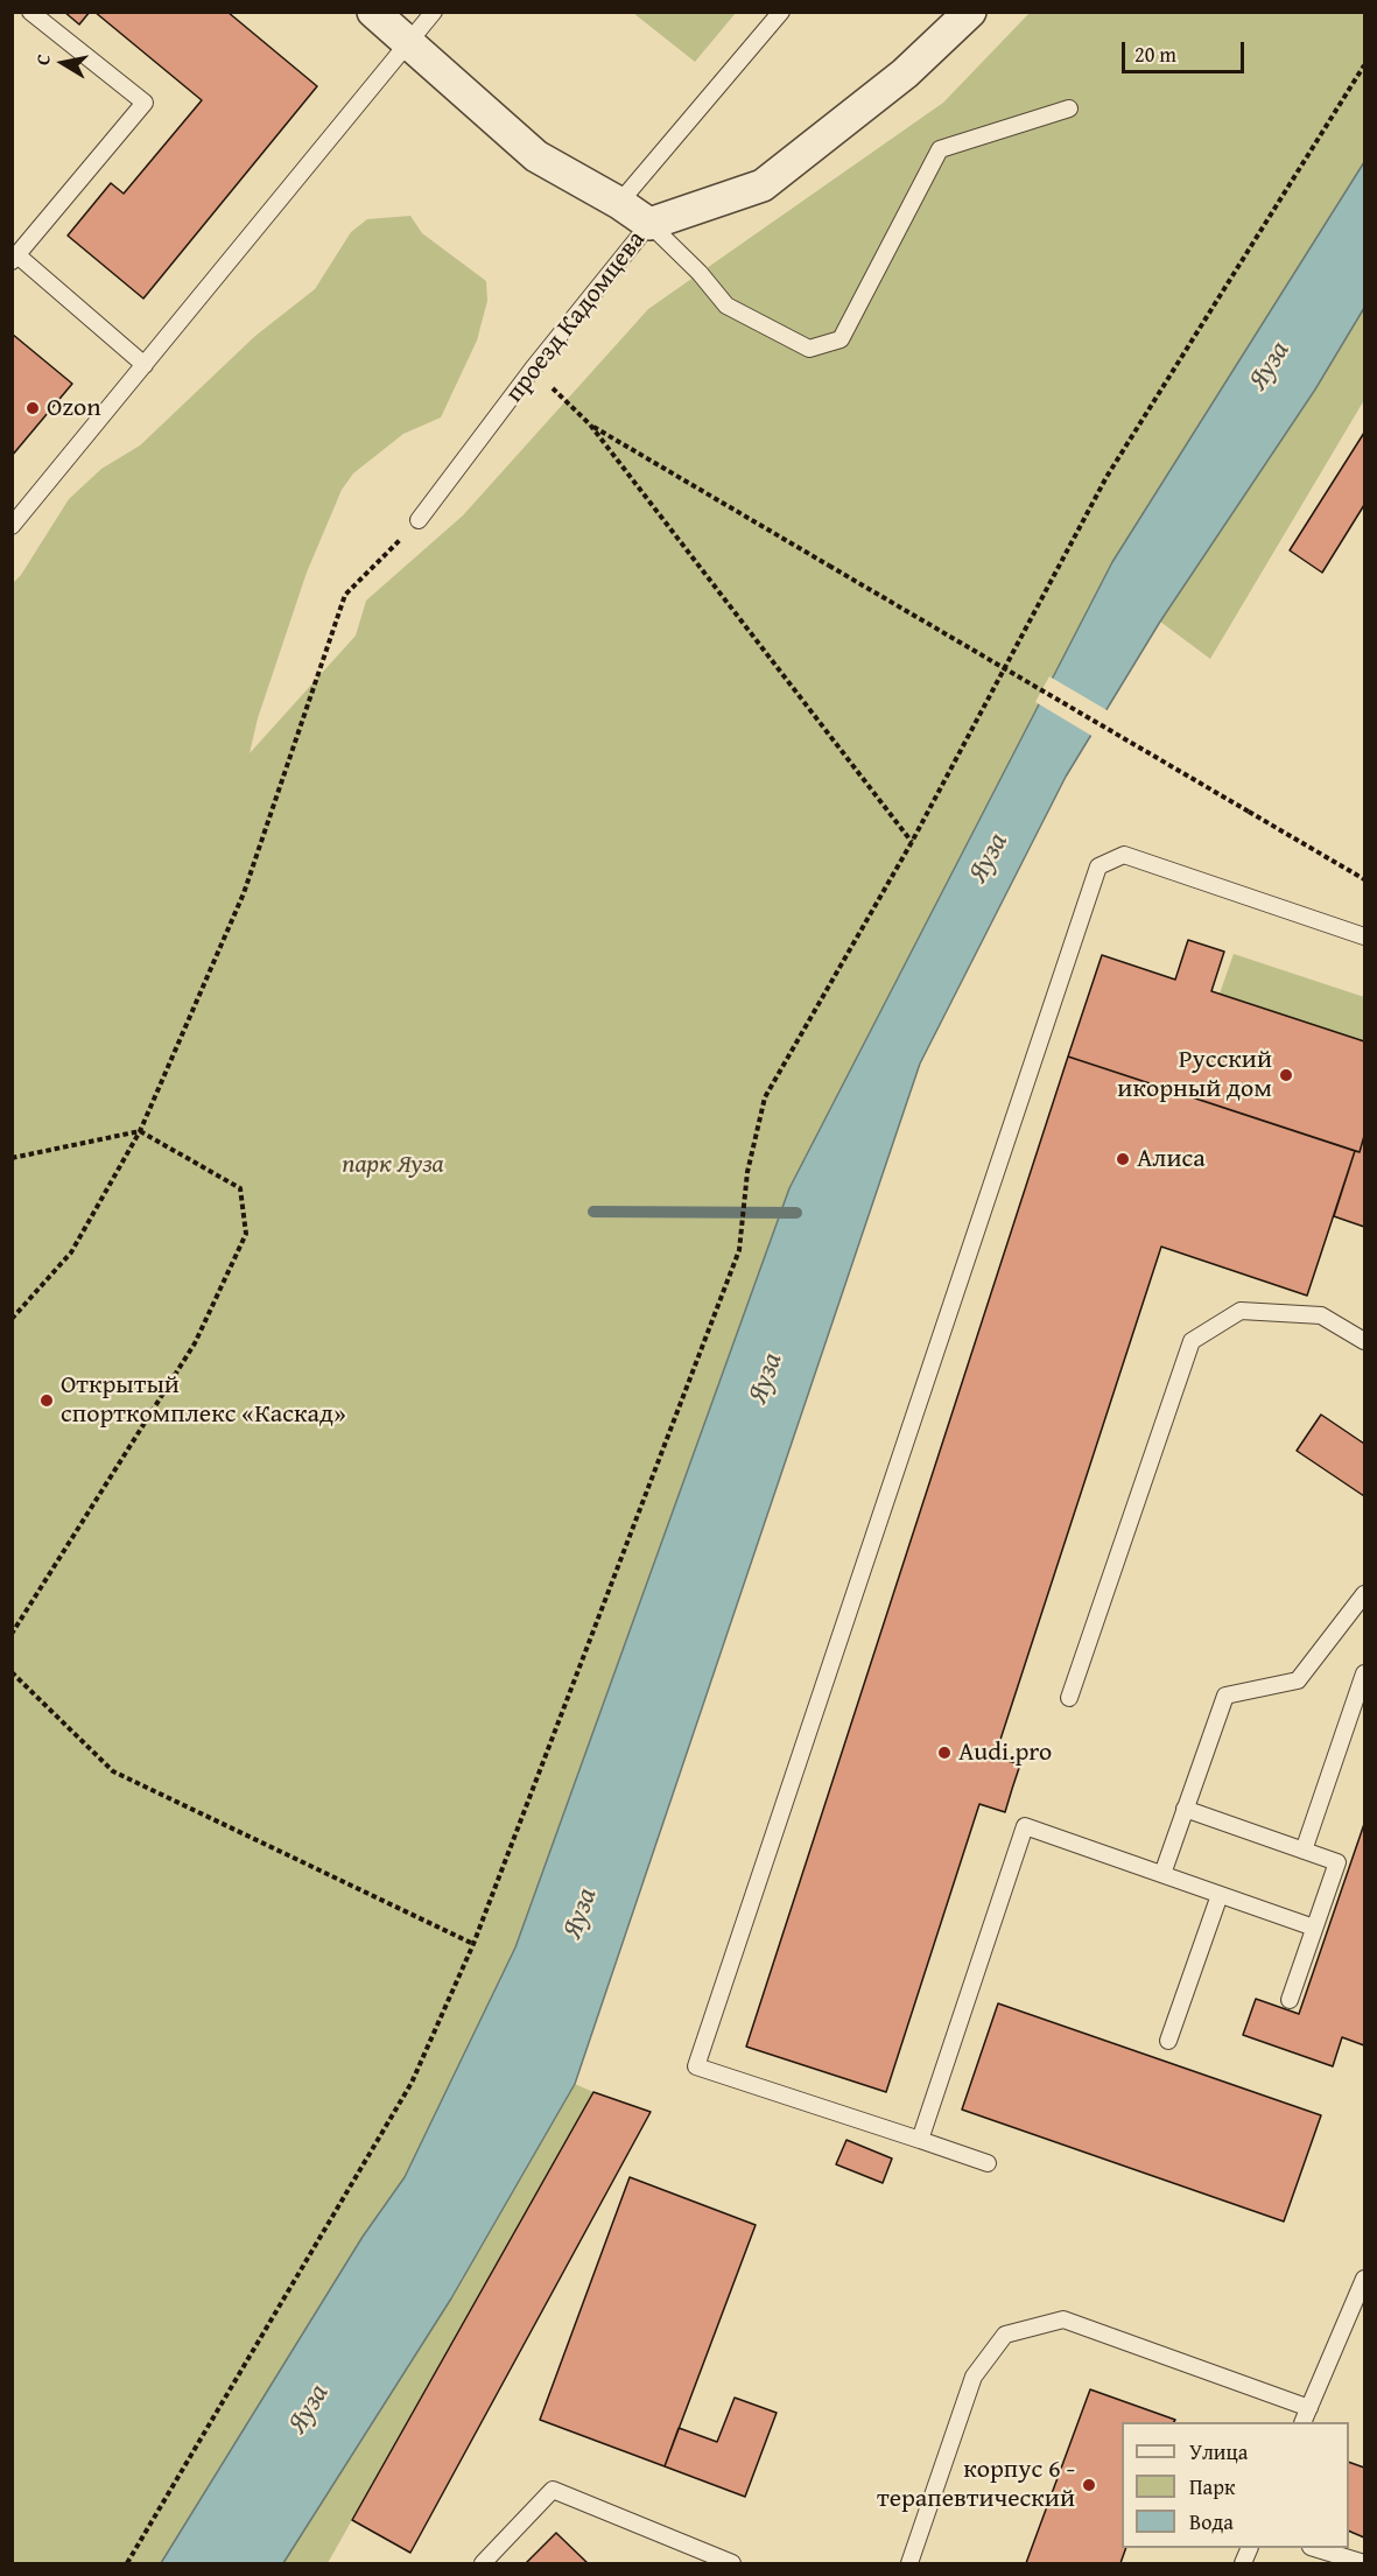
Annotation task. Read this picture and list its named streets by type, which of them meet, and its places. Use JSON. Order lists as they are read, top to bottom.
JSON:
{
  "streets": {
    "street": ["проезд Кадомцева"]
  },
  "water": ["Яуза"],
  "parks": ["парк Яуза"],
  "places": [
    "Ozon",
    "Русский икорный дом",
    "Алиса",
    "Открытый спорткомплекс «Каскад»",
    "Audi.pro",
    "корпус 6 - терапевтический"
  ],
  "legend": ["Улица", "Парк", "Вода"],
  "scale_bar": "20 m",
  "north": "left"
}
